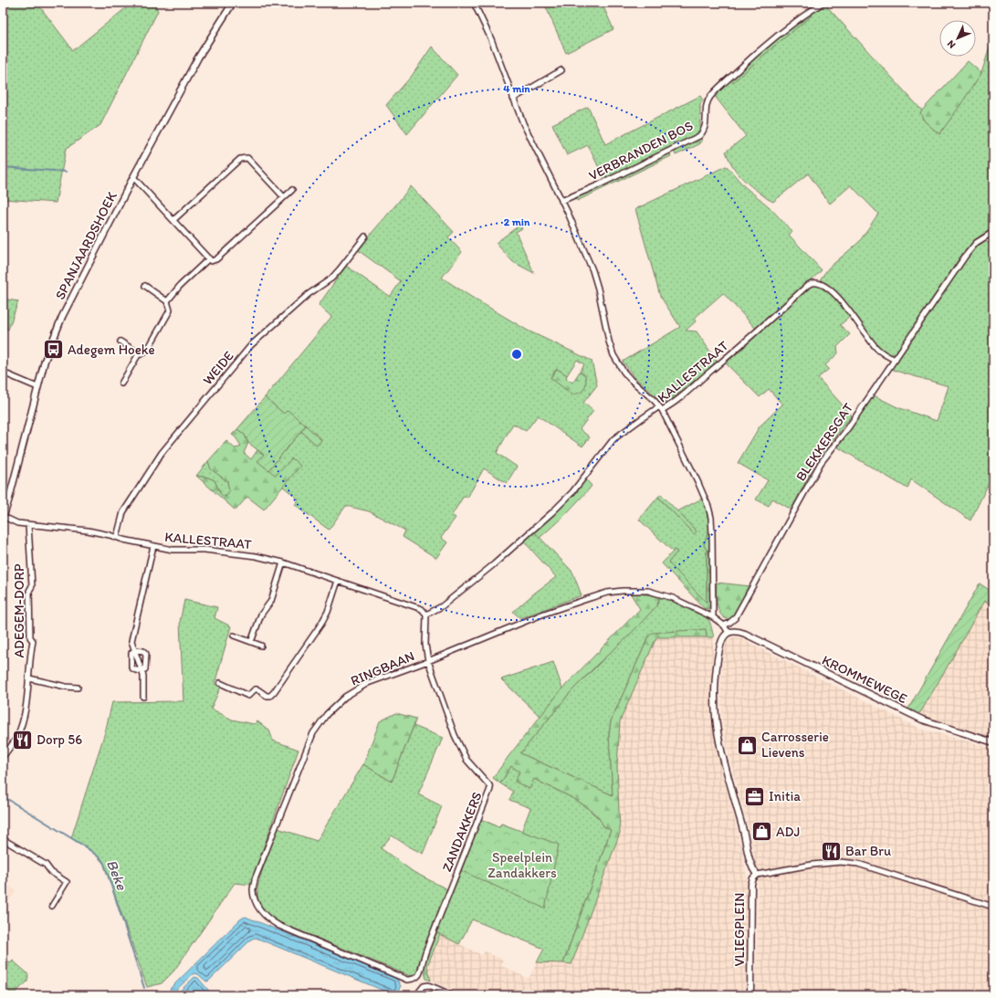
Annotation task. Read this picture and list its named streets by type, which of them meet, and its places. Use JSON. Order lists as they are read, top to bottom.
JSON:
{
  "streets": {
    "street": [
      "VERBRANDEN BOS",
      "SPANJAARDSHOEK",
      "WEIDE",
      "KALLESTRAAT",
      "BLEKKERSGAT",
      "ADEGEM-DORP",
      "RINGBAAN",
      "KROMMEWEGE",
      "ZANDAKKERS",
      "VLIEGPLEIN"
    ]
  },
  "crossings": [
    ["SPANJAARDSHOEK", "KALLESTRAAT"],
    ["WEIDE", "KALLESTRAAT"],
    ["KALLESTRAAT", "BLEKKERSGAT"],
    ["KALLESTRAAT", "ADEGEM-DORP"],
    ["KALLESTRAAT", "RINGBAAN"],
    ["BLEKKERSGAT", "RINGBAAN"],
    ["RINGBAAN", "KROMMEWEGE"],
    ["RINGBAAN", "ZANDAKKERS"],
    ["RINGBAAN", "VLIEGPLEIN"],
    ["KROMMEWEGE", "VLIEGPLEIN"]
  ],
  "water": ["Beke"],
  "parks": ["Speelplein Zandakkers"],
  "places": {
    "bus stop": ["Adegem Hoeke"],
    "restaurant": ["Dorp 56", "Bar Bru"],
    "shop": ["Carrosserie Lievens", "ADJ"],
    "office": ["Initia"]
  },
  "north": "bottom left",
  "rings": ["4 min", "2 min"]
}
